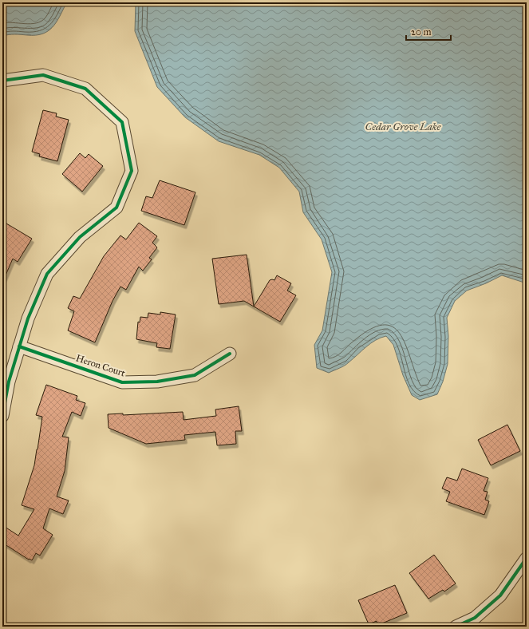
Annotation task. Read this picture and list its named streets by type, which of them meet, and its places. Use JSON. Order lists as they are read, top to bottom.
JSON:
{
  "streets": {
    "street": ["Heron Court"]
  },
  "water": ["Cedar Grove Lake"],
  "scale_bar": "20 m"
}
